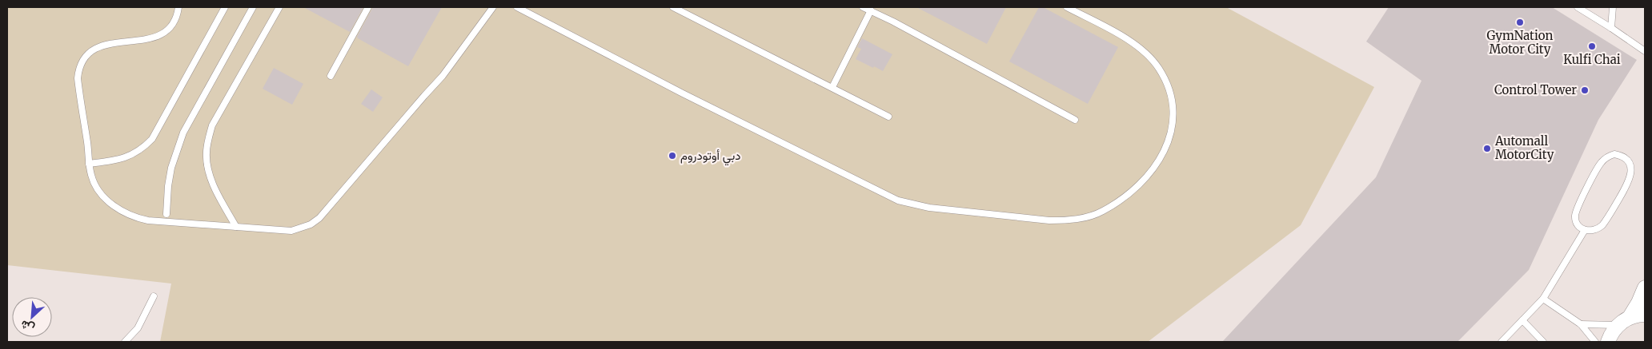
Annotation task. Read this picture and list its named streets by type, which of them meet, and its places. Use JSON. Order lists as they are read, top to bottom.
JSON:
{
  "places": [
    "GymNation Motor City",
    "Kulfi Chai",
    "Control Tower",
    "Automall MotorCity",
    "دبي أوتودروم"
  ],
  "north": "bottom left"
}
